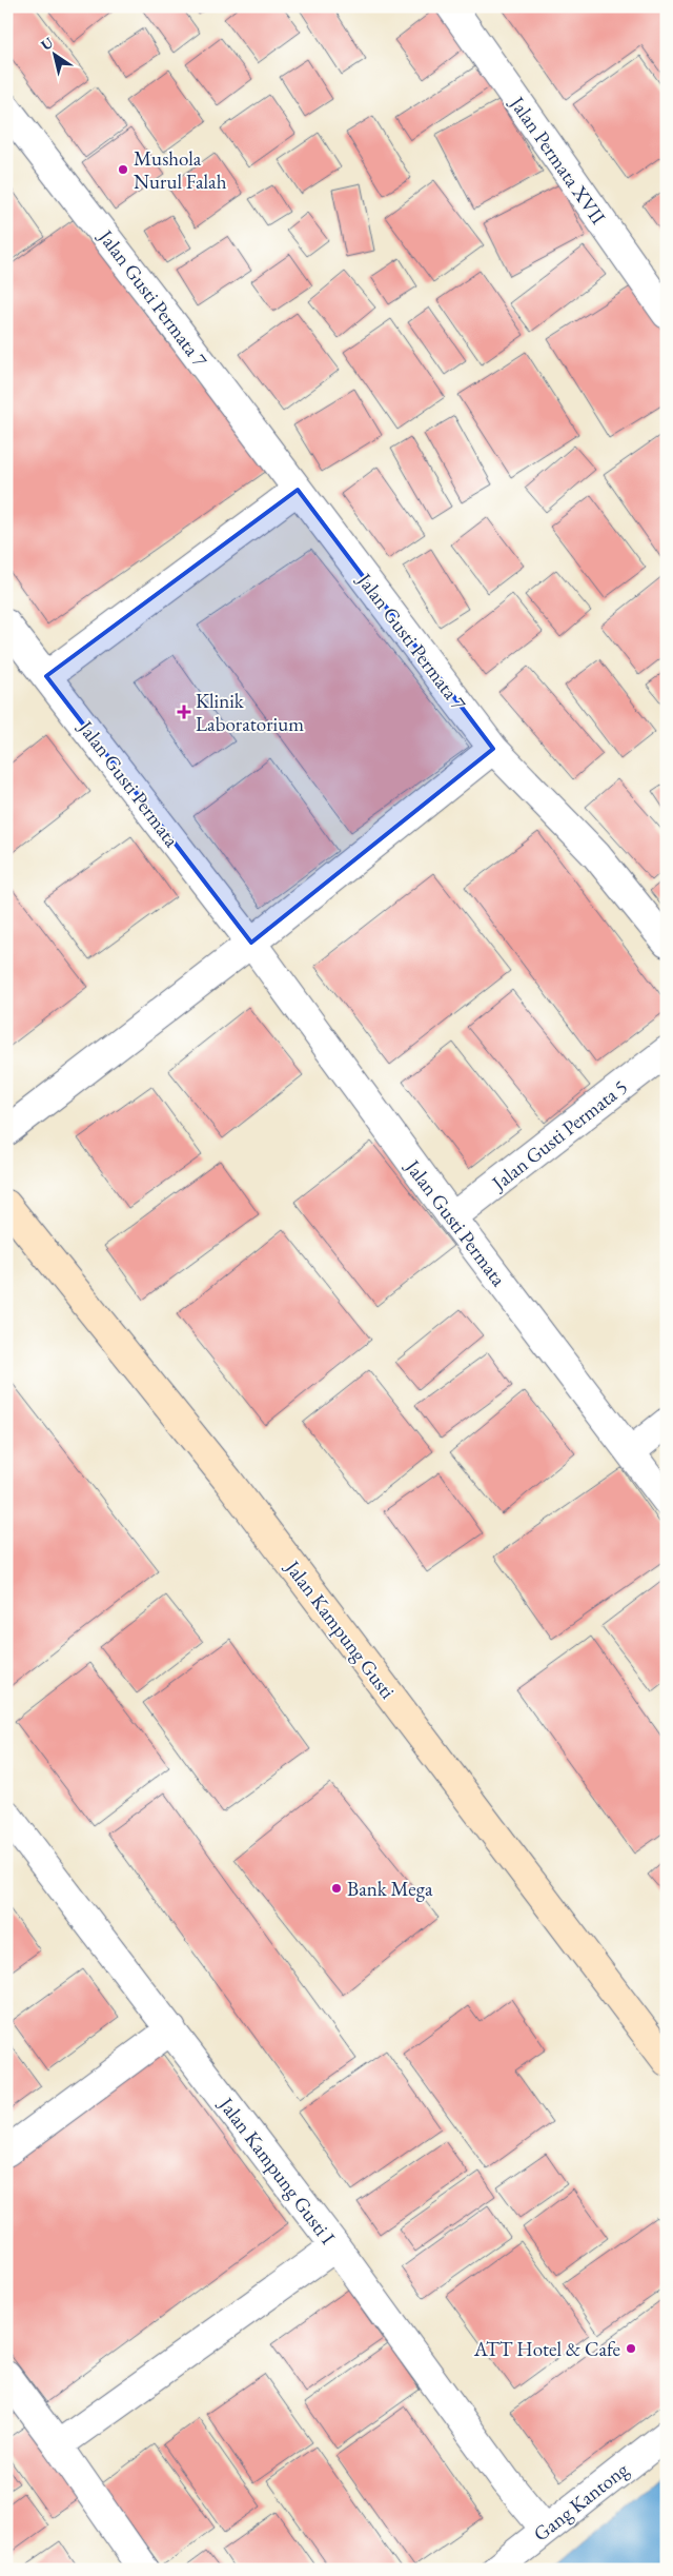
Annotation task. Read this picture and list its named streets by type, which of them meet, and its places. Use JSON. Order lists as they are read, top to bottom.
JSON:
{
  "streets": {
    "street": [
      "Jalan Permata XVII",
      "Jalan Gusti Permata 7",
      "Jalan Gusti Permata",
      "Jalan Gusti Permata 5",
      "Jalan Kampung Gusti",
      "Jalan Kampung Gusti I",
      "Gang Kantong"
    ]
  },
  "crossings": [
    ["Jalan Gusti Permata", "Jalan Gusti Permata 5"],
    ["Jalan Kampung Gusti I", "Gang Kantong"]
  ],
  "places": {
    "other": ["Mushola Nurul Falah", "Bank Mega", "ATT Hotel & Cafe"],
    "health": ["Klinik Laboratorium"]
  },
  "north": "top left"
}
